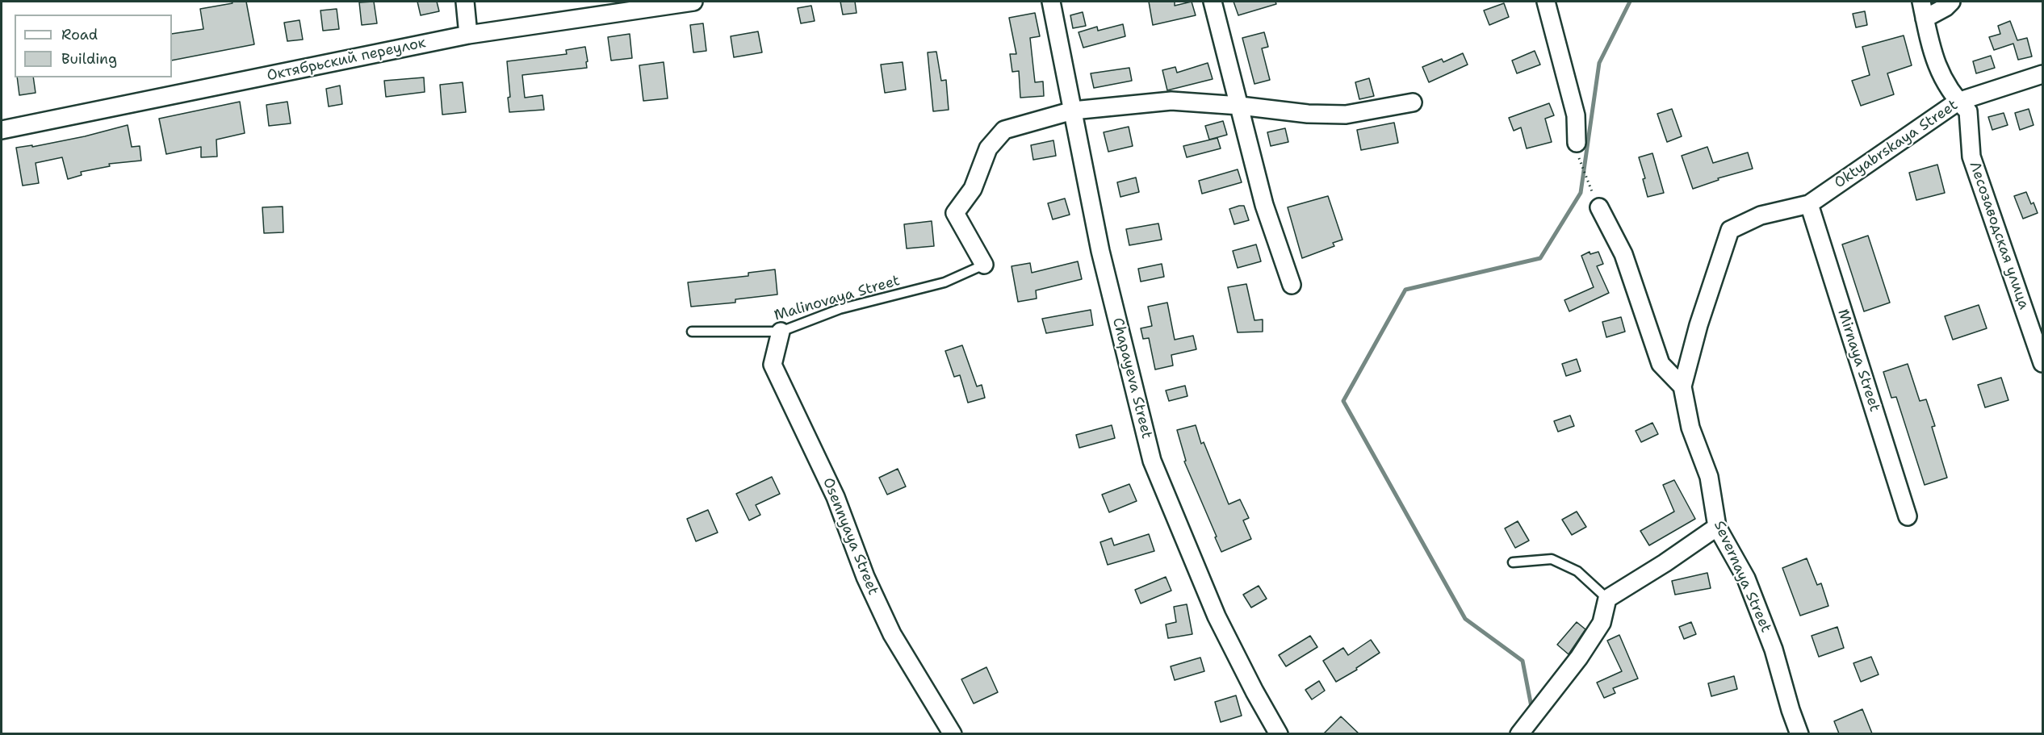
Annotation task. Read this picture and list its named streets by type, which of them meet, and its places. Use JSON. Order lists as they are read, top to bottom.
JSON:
{
  "streets": {
    "street": [
      "Октябрьский переулок",
      "Oktyabrskaya Street",
      "Лесозаводская улица",
      "Mirnaya Street",
      "Chapayeva Street",
      "Osennyaya Street",
      "Severnaya Street"
    ],
    "lane": ["Malinovaya Street"]
  },
  "crossings": [
    ["Oktyabrskaya Street", "Лесозаводская улица"],
    ["Oktyabrskaya Street", "Mirnaya Street"],
    ["Malinovaya Street", "Osennyaya Street"]
  ],
  "legend": ["Road", "Building"]
}
